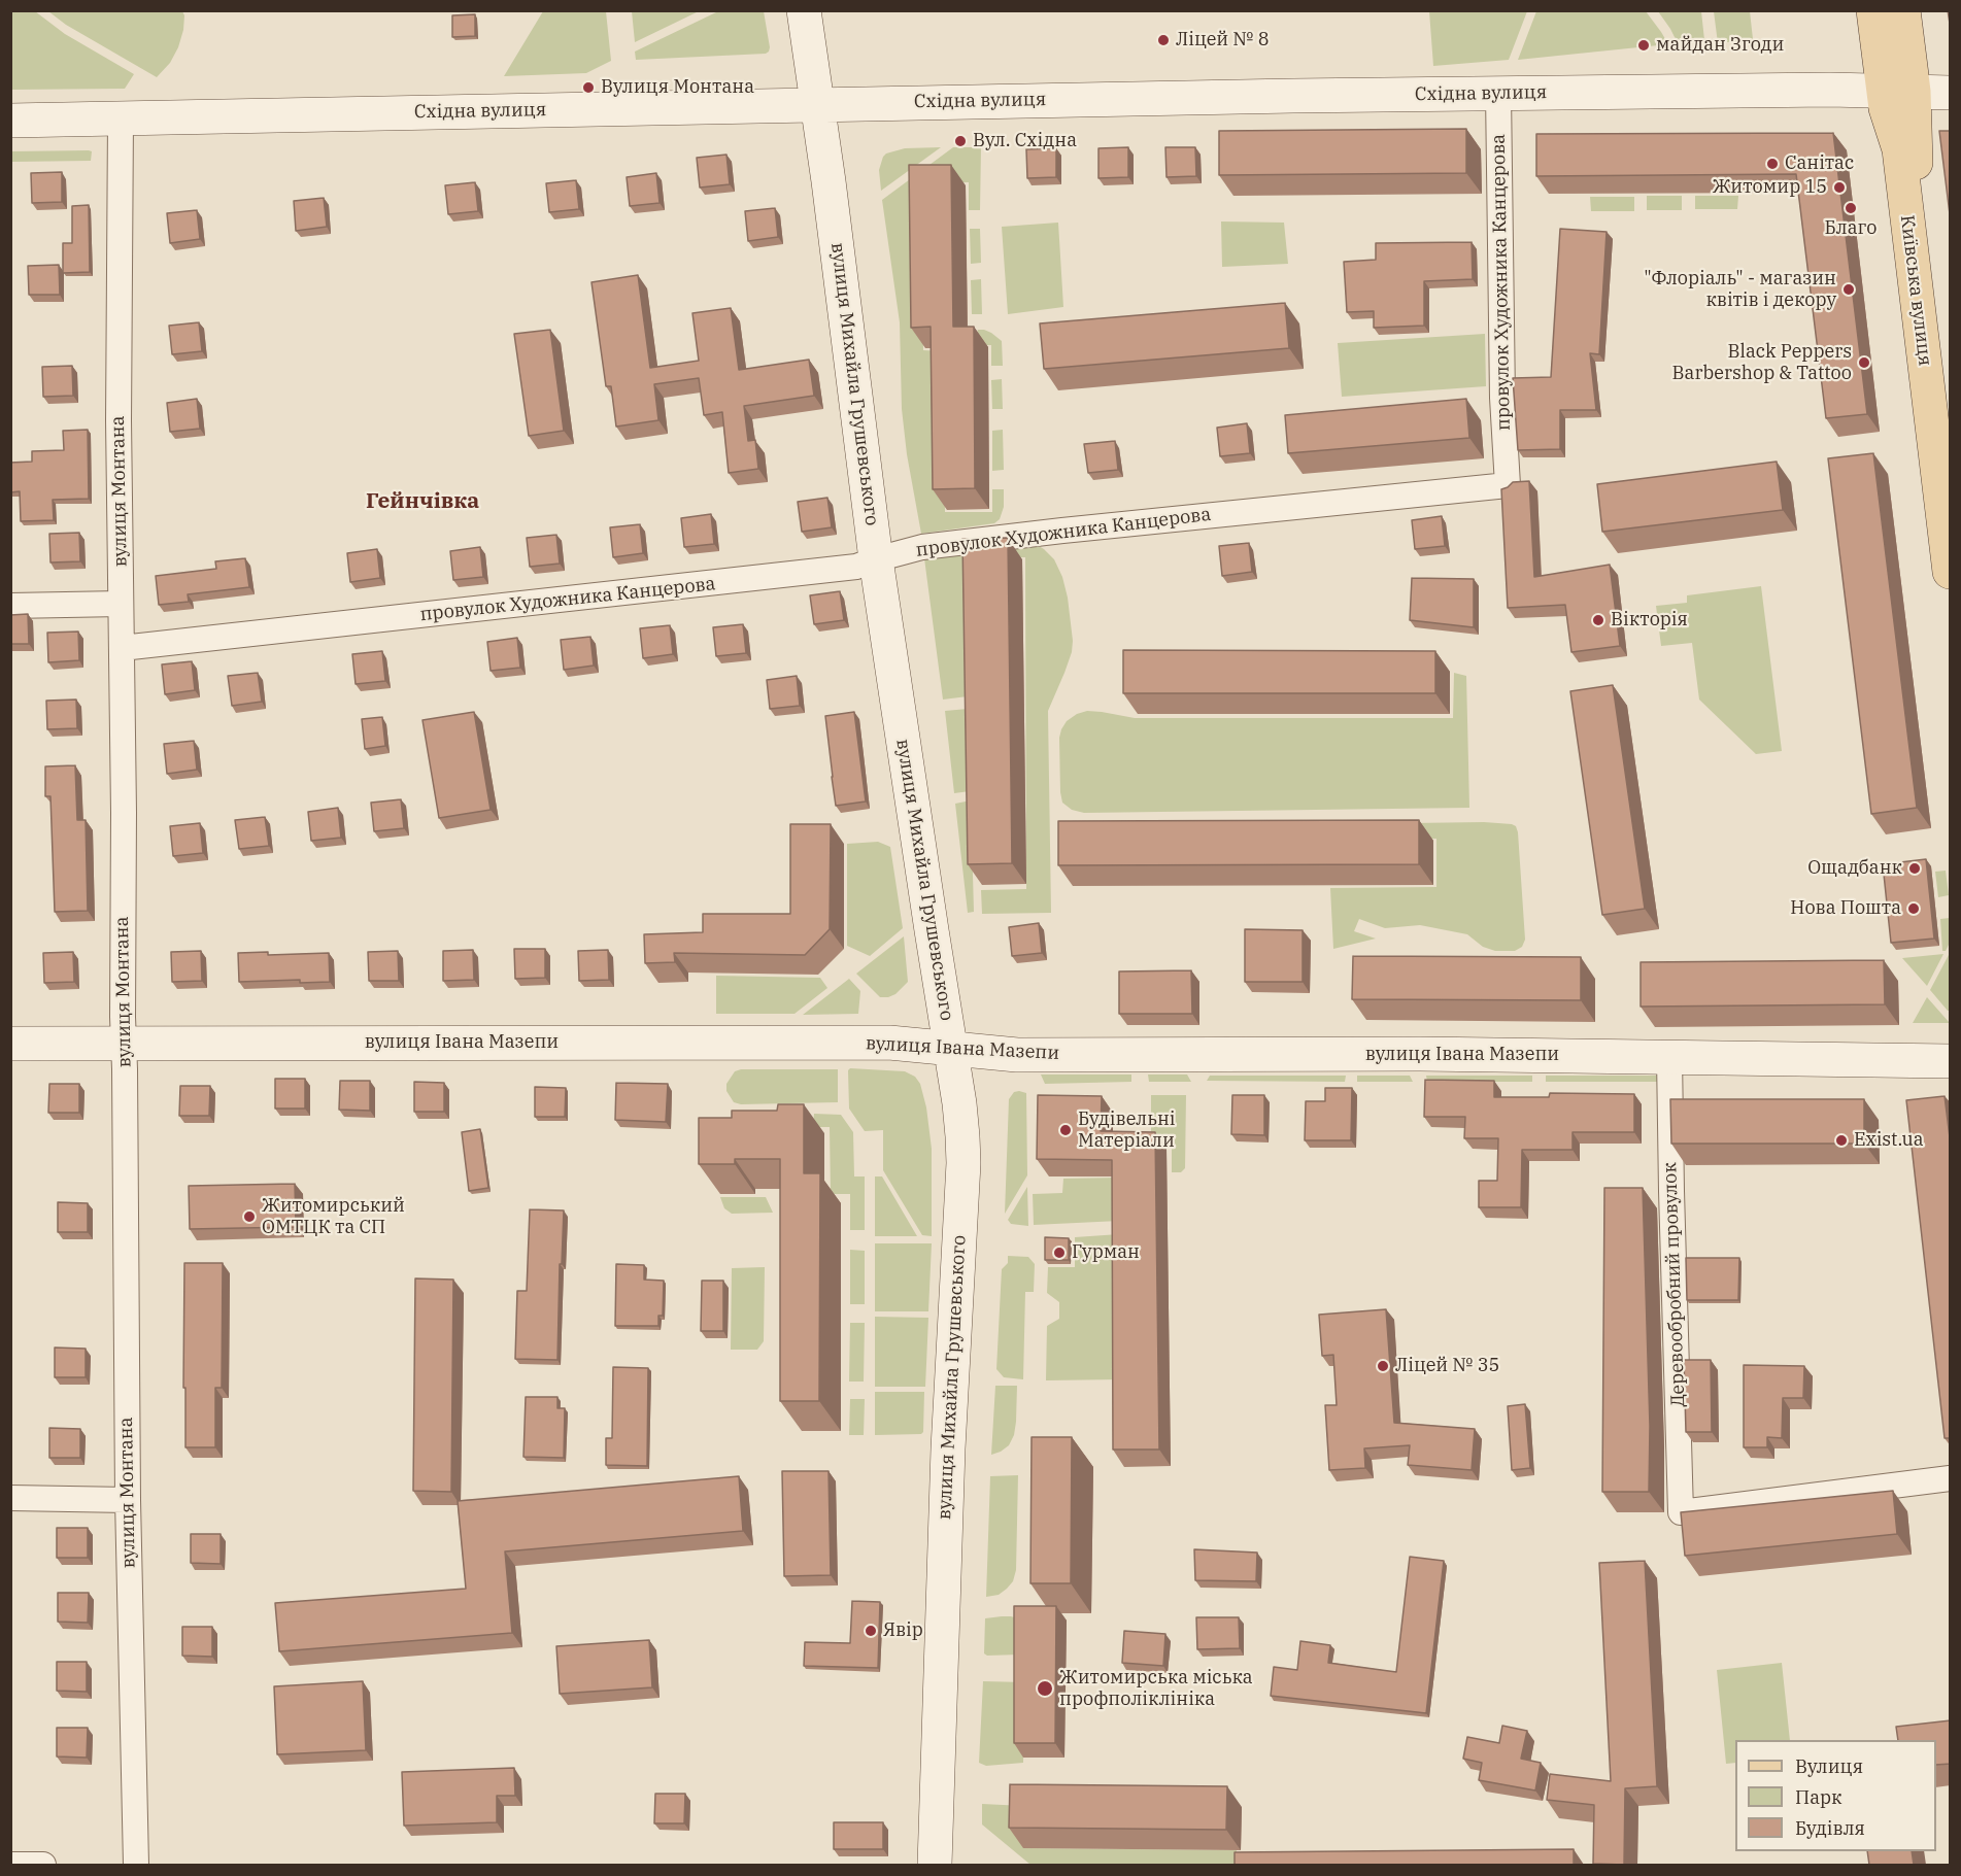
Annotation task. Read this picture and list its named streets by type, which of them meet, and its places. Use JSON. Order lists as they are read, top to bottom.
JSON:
{
  "streets": {
    "main road": [
      "Східна вулиця",
      "Київська вулиця",
      "вулиця Михайла Грушевського",
      "вулиця Івана Мазепи"
    ],
    "street": ["провулок Художника Канцерова", "вулиця Монтана", "Деревообробний провулок"]
  },
  "crossings": [
    ["Східна вулиця", "провулок Художника Канцерова"],
    ["Східна вулиця", "Київська вулиця"],
    ["Східна вулиця", "вулиця Михайла Грушевського"],
    ["Східна вулиця", "вулиця Монтана"],
    ["провулок Художника Канцерова", "вулиця Михайла Грушевського"],
    ["провулок Художника Канцерова", "вулиця Монтана"],
    ["вулиця Михайла Грушевського", "вулиця Івана Мазепи"],
    ["вулиця Монтана", "вулиця Івана Мазепи"],
    ["вулиця Івана Мазепи", "Деревообробний провулок"]
  ],
  "districts": ["Гейнчівка"],
  "places": [
    "Ліцей № 8",
    "майдан Згоди",
    "Вулиця Монтана",
    "Вул. Східна",
    "Санітас",
    "Житомир 15",
    "Благо",
    "\"Флоріаль\" - магазин квітів і декору",
    "Black Peppers Barbershop & Tattoo",
    "Вікторія",
    "Ощадбанк",
    "Нова Пошта",
    "Будівельні Матеріали",
    "Exist.ua",
    "Житомирський ОМТЦК та СП",
    "Гурман",
    "Ліцей № 35",
    "Явір",
    "Житомирська міська профполіклініка"
  ],
  "legend": ["Вулиця", "Парк", "Будівля"]
}
